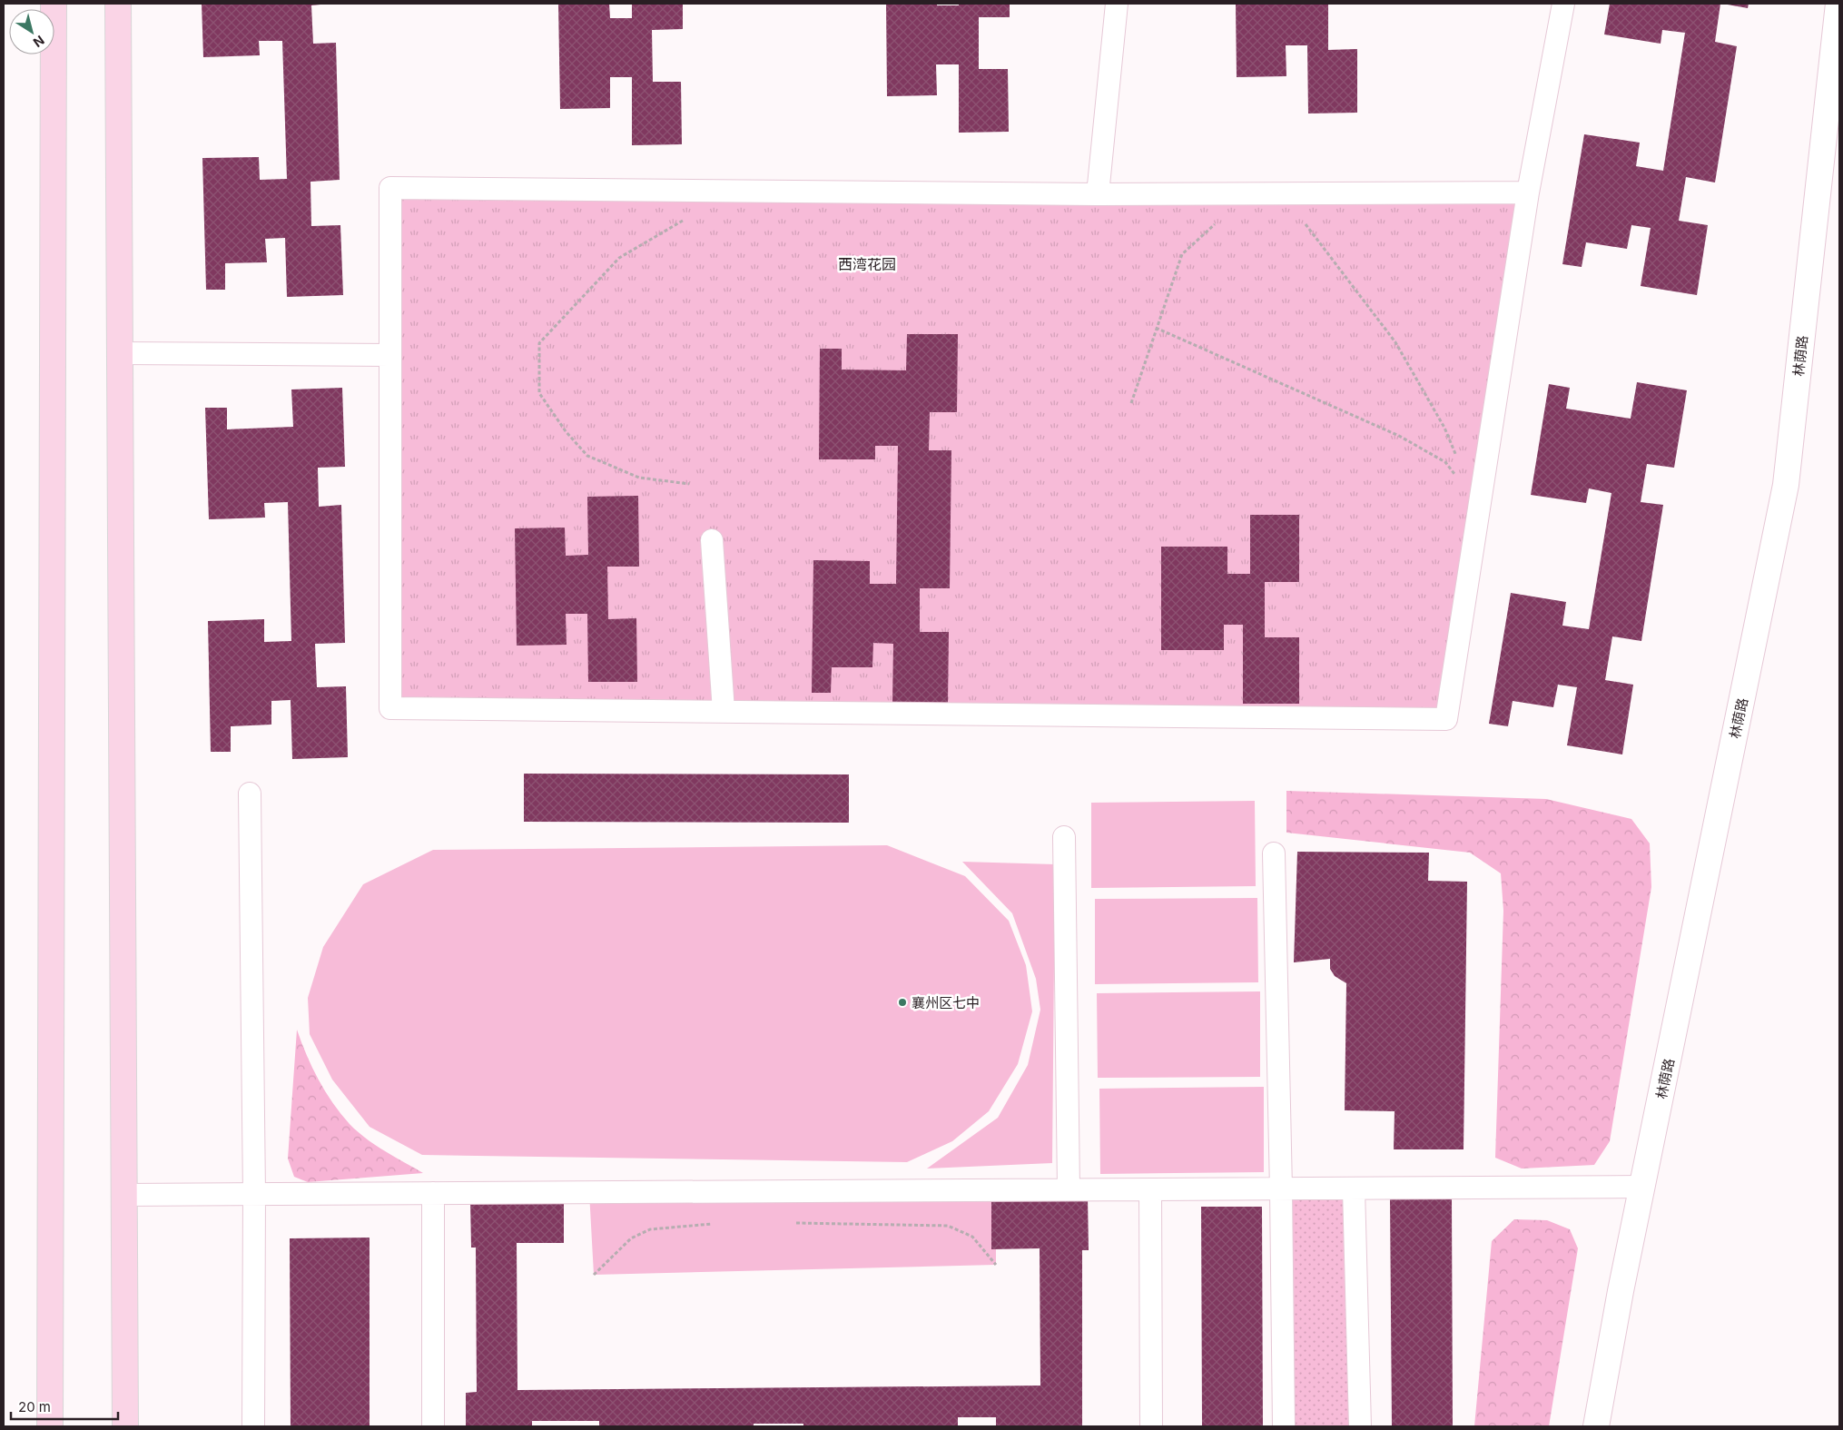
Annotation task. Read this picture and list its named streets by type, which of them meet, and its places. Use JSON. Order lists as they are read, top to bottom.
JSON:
{
  "streets": {
    "street": ["林荫路"]
  },
  "districts": ["西湾花园"],
  "places": ["襄州区七中"],
  "scale_bar": "20 m",
  "north": "bottom right"
}
